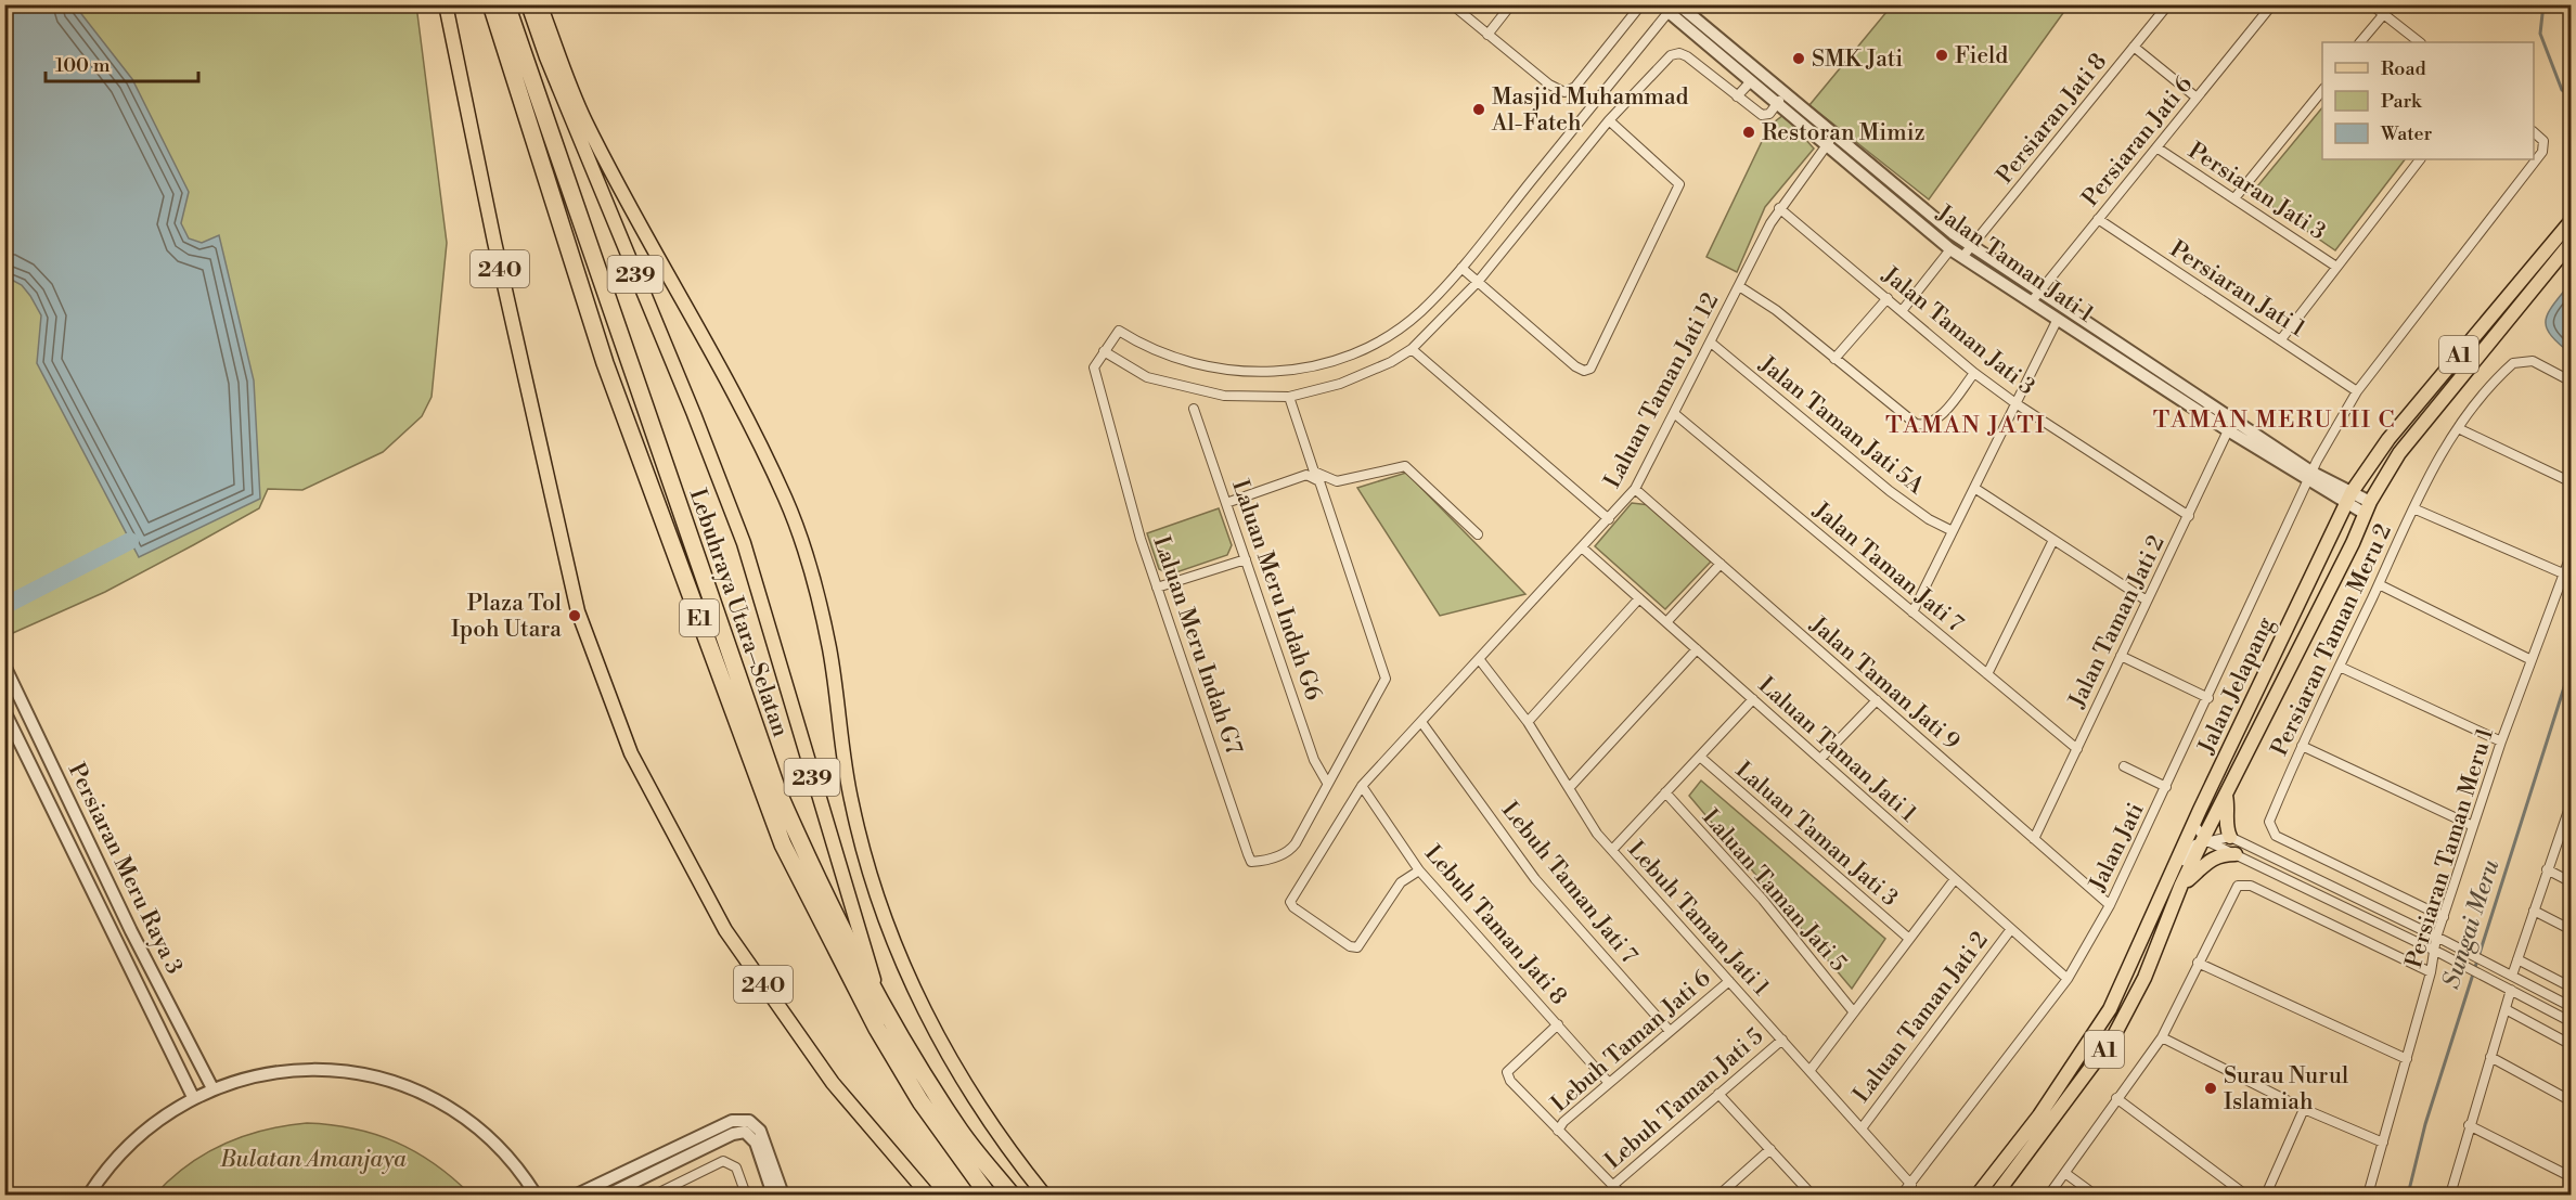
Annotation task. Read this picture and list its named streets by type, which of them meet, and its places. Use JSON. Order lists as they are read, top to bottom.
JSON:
{
  "streets": {
    "highway": ["Lebuhraya Utara–Selatan", "E1"],
    "main road": [
      "240",
      "239",
      "A1",
      "Jalan Jelapang"
    ],
    "street": [
      "Persiaran Jati 8",
      "Persiaran Jati 6",
      "Persiaran Jati 3",
      "Jalan Taman Jati 1",
      "Persiaran Jati 1",
      "Jalan Taman Jati 3",
      "Laluan Taman Jati 12",
      "Jalan Taman Jati 5A",
      "Jalan Taman Jati 7",
      "Laluan Meru Indah G6",
      "Jalan Taman Jati 2",
      "Persiaran Taman Meru 2",
      "Laluan Meru Indah G7",
      "Jalan Taman Jati 9",
      "Laluan Taman Jati 1",
      "Laluan Taman Jati 3",
      "Jalan Jati",
      "Persiaran Taman Meru 1",
      "Persiaran Meru Raya 3",
      "Lebuh Taman Jati 7",
      "Laluan Taman Jati 5",
      "Lebuh Taman Jati 1",
      "Lebuh Taman Jati 8",
      "Laluan Taman Jati 2",
      "Lebuh Taman Jati 6",
      "Lebuh Taman Jati 5"
    ]
  },
  "crossings": [
    ["Persiaran Jati 8", "Jalan Taman Jati 1"],
    ["Persiaran Jati 6", "Persiaran Jati 3"],
    ["Persiaran Jati 6", "Jalan Taman Jati 1"],
    ["Persiaran Jati 6", "Persiaran Jati 1"],
    ["Jalan Taman Jati 1", "Laluan Taman Jati 12"],
    ["Jalan Taman Jati 1", "Jalan Taman Jati 2"],
    ["Jalan Taman Jati 1", "Jalan Jelapang"],
    ["Jalan Taman Jati 1", "Jalan Jati"],
    ["239", "Lebuhraya Utara–Selatan"],
    ["Persiaran Jati 1", "Jalan Jati"],
    ["Jalan Taman Jati 3", "Laluan Taman Jati 12"],
    ["Jalan Taman Jati 3", "Jalan Taman Jati 2"],
    ["Laluan Taman Jati 12", "Jalan Taman Jati 5A"],
    ["Laluan Taman Jati 12", "Jalan Taman Jati 7"],
    ["Laluan Taman Jati 12", "Jalan Taman Jati 9"],
    ["Laluan Taman Jati 12", "Laluan Taman Jati 1"],
    ["Laluan Taman Jati 12", "Lebuh Taman Jati 7"],
    ["Laluan Taman Jati 12", "Lebuh Taman Jati 1"],
    ["Laluan Taman Jati 12", "Lebuh Taman Jati 8"],
    ["Jalan Taman Jati 7", "Jalan Taman Jati 2"],
    ["Laluan Meru Indah G6", "Laluan Meru Indah G7"],
    ["Jalan Taman Jati 2", "Jalan Taman Jati 9"],
    ["Persiaran Taman Meru 2", "Persiaran Taman Meru 1"],
    ["Jalan Taman Jati 9", "Jalan Jati"],
    ["Laluan Taman Jati 1", "Jalan Jati"],
    ["Laluan Taman Jati 1", "Laluan Taman Jati 2"],
    ["Jalan Jati", "Lebuh Taman Jati 1"],
    ["Lebuh Taman Jati 7", "Lebuh Taman Jati 6"],
    ["Lebuh Taman Jati 1", "Laluan Taman Jati 2"],
    ["Lebuh Taman Jati 1", "Lebuh Taman Jati 6"],
    ["Lebuh Taman Jati 1", "Lebuh Taman Jati 5"],
    ["Lebuh Taman Jati 8", "Lebuh Taman Jati 6"]
  ],
  "districts": ["TAMAN MERU III C", "TAMAN JATI"],
  "water": ["Sungai Meru"],
  "parks": ["Bulatan Amanjaya"],
  "places": [
    "Field",
    "SMK Jati",
    "Masjid Muhammad Al-Fateh",
    "Restoran Mimiz",
    "Plaza Tol Ipoh Utara",
    "Surau Nurul Islamiah"
  ],
  "legend": ["Road", "Park", "Water"],
  "scale_bar": "100 m"
}
